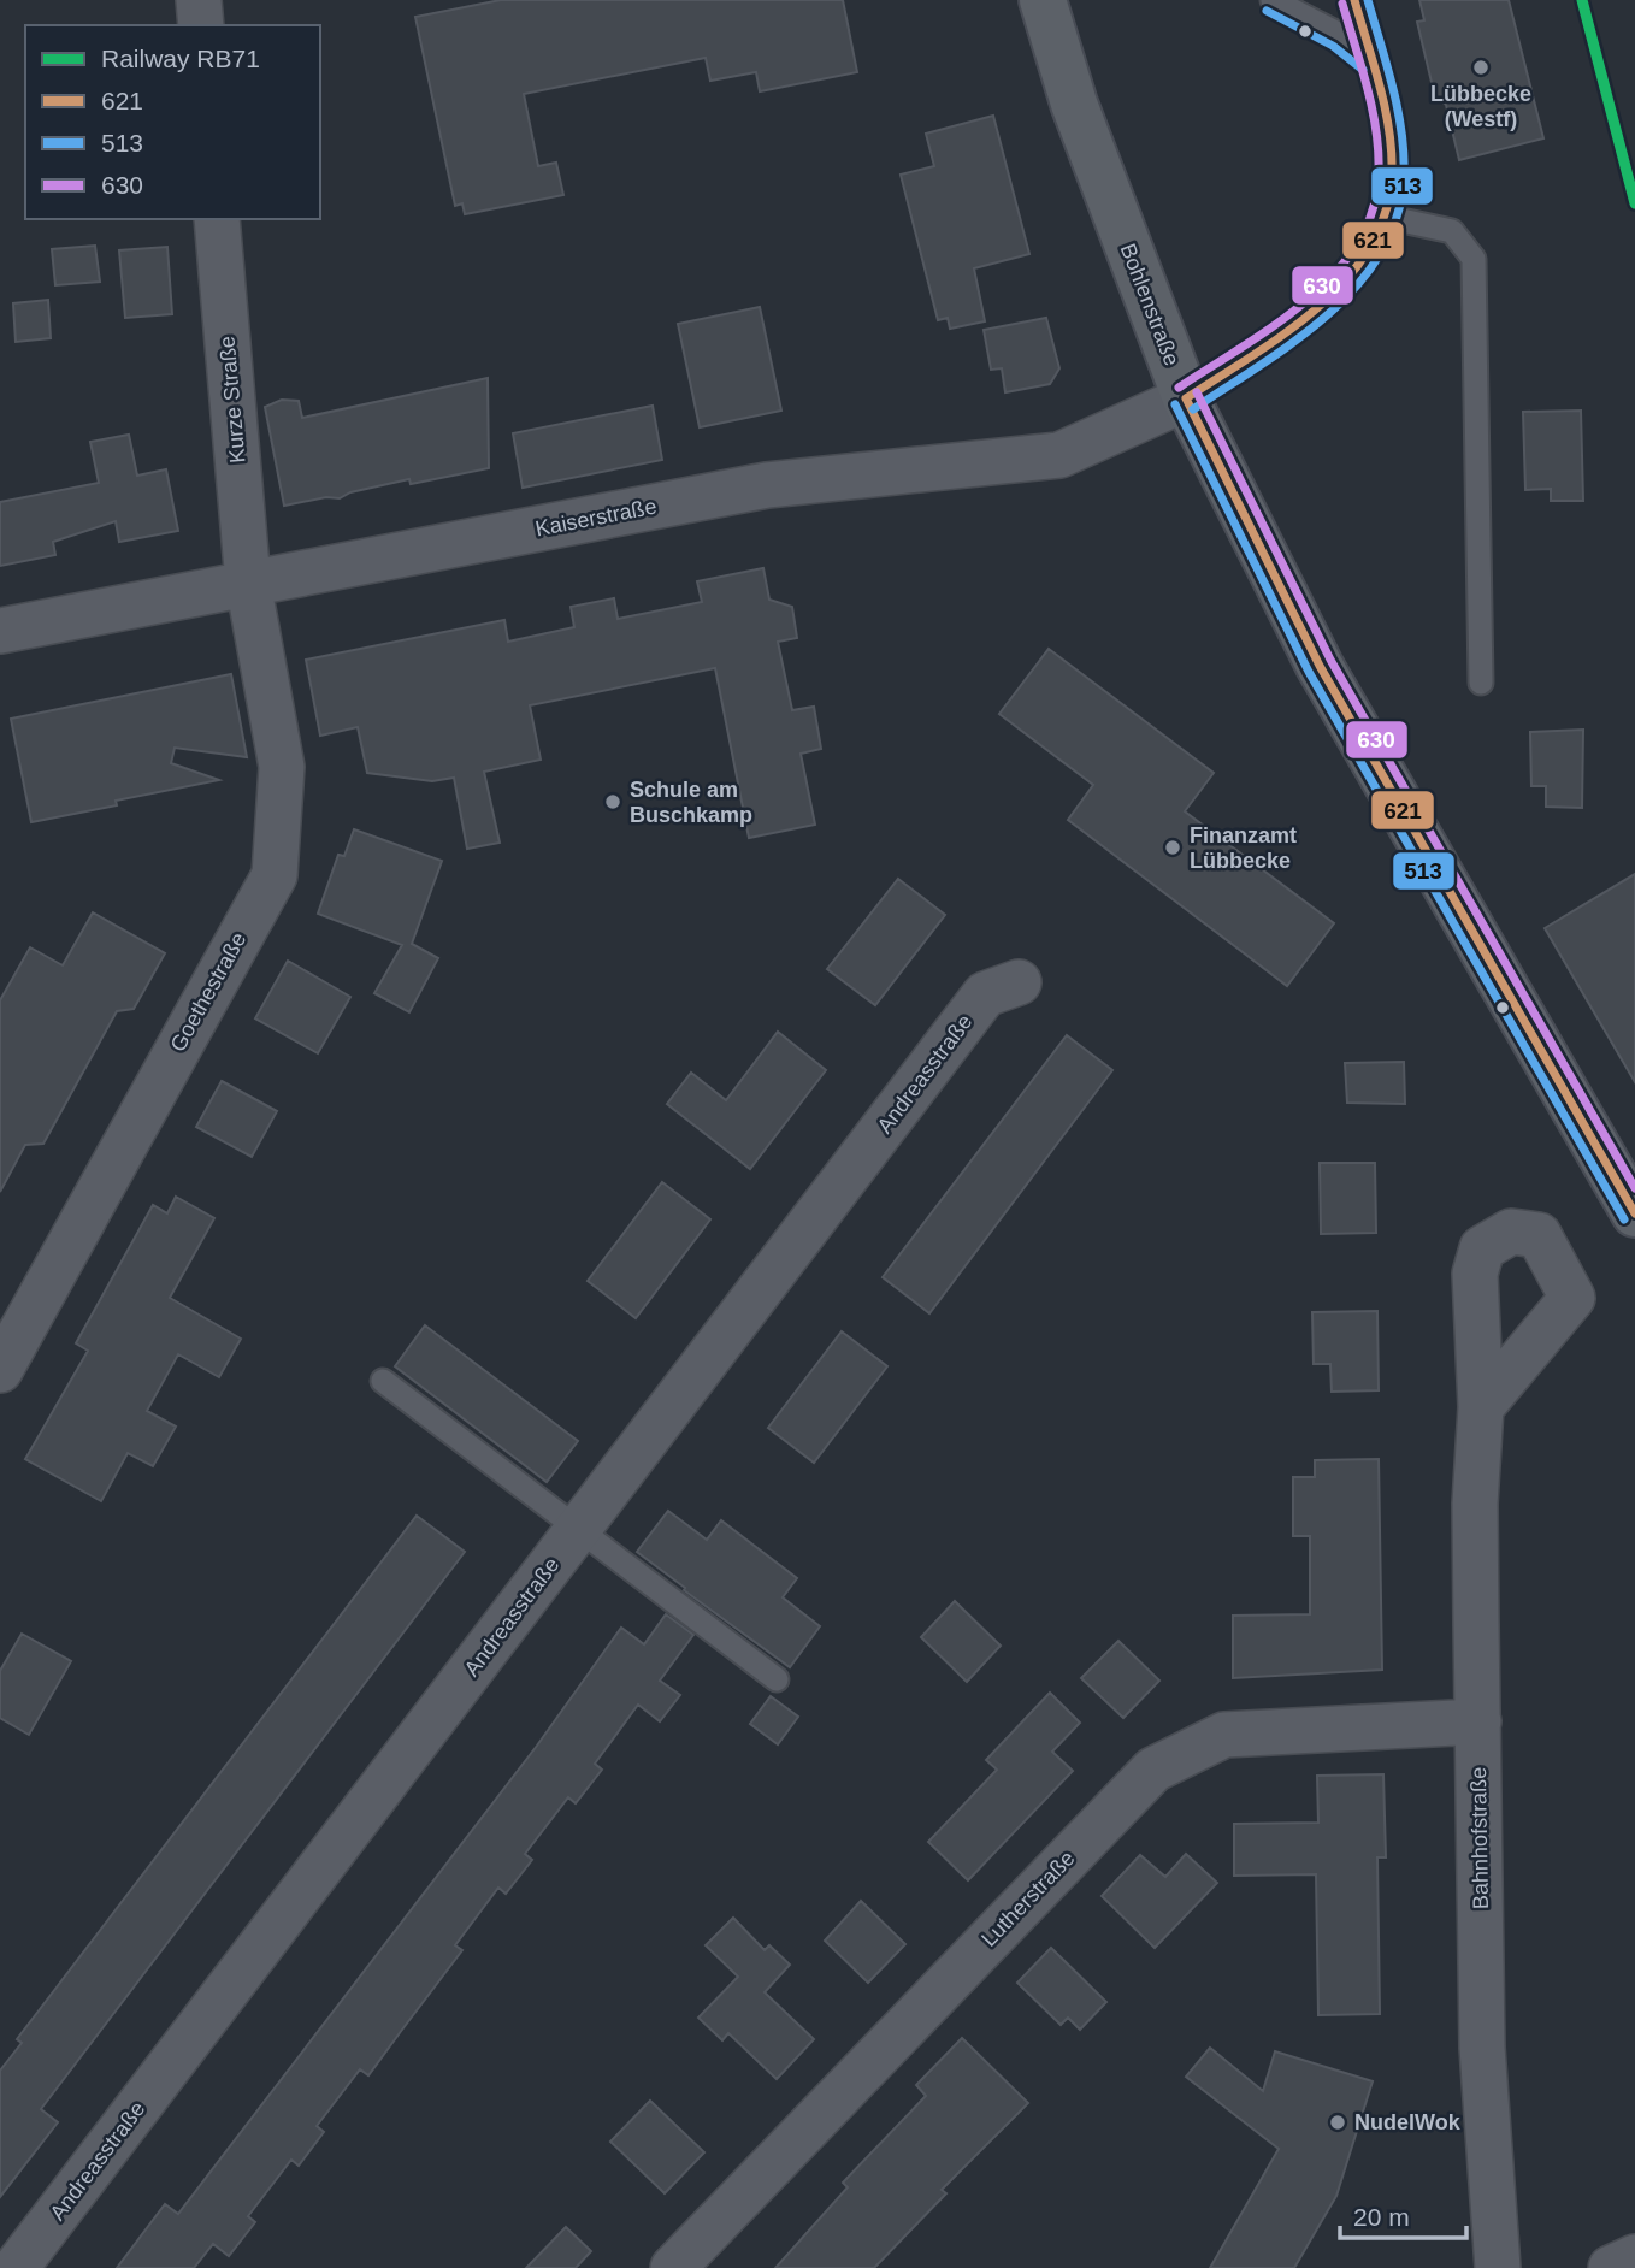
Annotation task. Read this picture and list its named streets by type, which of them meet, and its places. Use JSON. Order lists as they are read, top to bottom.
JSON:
{
  "streets": {
    "main road": ["Bohlenstraße"],
    "street": [
      "Kurze Straße",
      "Kaiserstraße",
      "Goethestraße",
      "Andreasstraße",
      "Bahnhofstraße",
      "Lutherstraße"
    ]
  },
  "crossings": [
    ["Bohlenstraße", "Kaiserstraße"],
    ["Kurze Straße", "Kaiserstraße"],
    ["Kurze Straße", "Goethestraße"],
    ["Kaiserstraße", "Goethestraße"],
    ["Bahnhofstraße", "Lutherstraße"]
  ],
  "places": [
    "Lübbecke (Westf)",
    "Schule am Buschkamp",
    "Finanzamt Lübbecke",
    "NudelWok"
  ],
  "lines": [
    "rail line RB71",
    "transit line 621",
    "transit line 513",
    "transit line 630"
  ],
  "legend": [
    "Railway RB71",
    "621",
    "513",
    "630"
  ],
  "scale_bar": "20 m"
}
